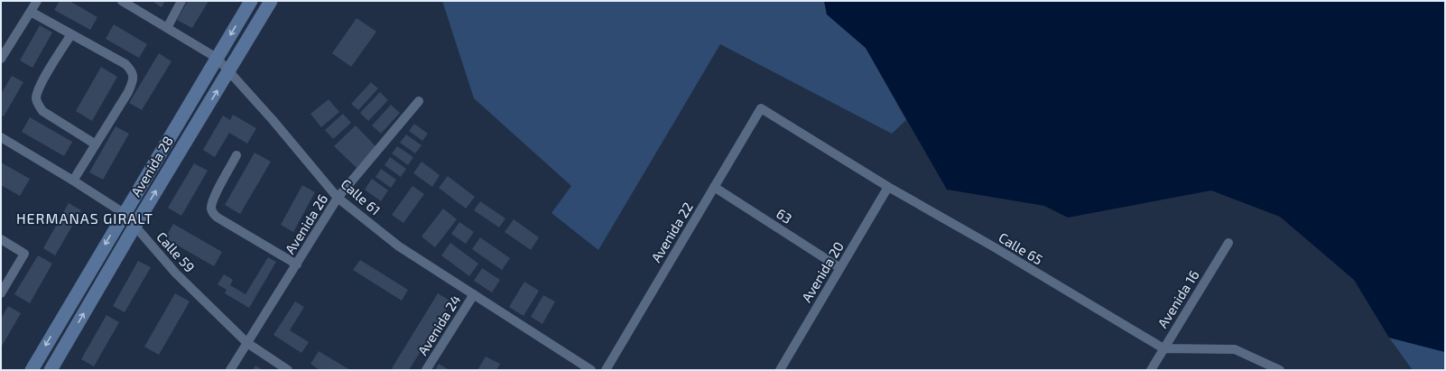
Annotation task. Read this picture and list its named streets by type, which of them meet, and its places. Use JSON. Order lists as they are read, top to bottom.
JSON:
{
  "streets": {
    "main road": ["Avenida 28"],
    "street": [
      "Calle 61",
      "63",
      "Avenida 26",
      "Avenida 22",
      "Calle 65",
      "Calle 59",
      "Avenida 20",
      "Avenida 16",
      "Avenida 24"
    ]
  },
  "crossings": [
    ["Avenida 28", "Calle 61"],
    ["Avenida 28", "Calle 59"],
    ["Calle 61", "Avenida 26"],
    ["Calle 61", "Avenida 24"],
    ["63", "Avenida 22"],
    ["63", "Avenida 20"],
    ["Avenida 26", "Calle 59"],
    ["Avenida 22", "Calle 65"],
    ["Calle 65", "Avenida 20"],
    ["Calle 65", "Avenida 16"]
  ],
  "districts": ["HERMANAS GIRALT"]
}
